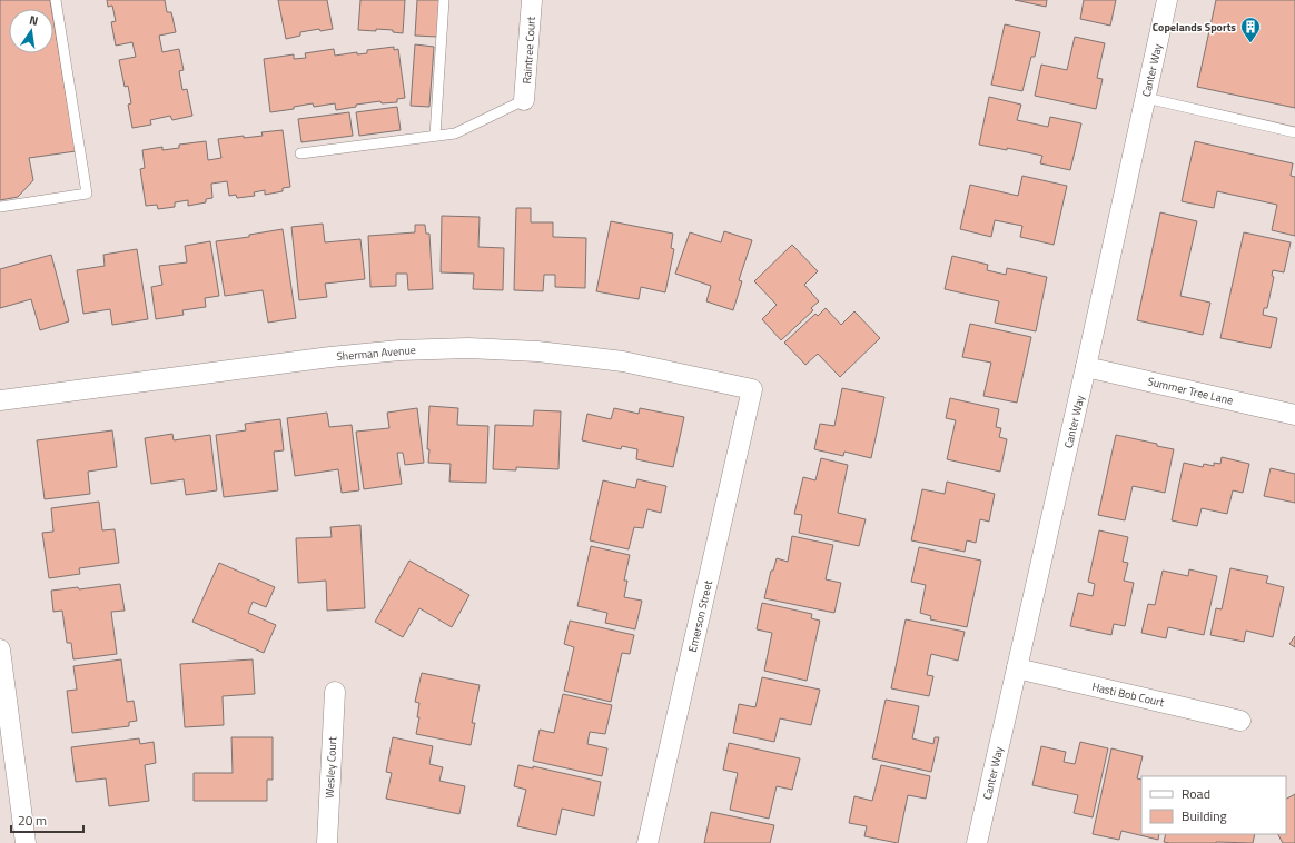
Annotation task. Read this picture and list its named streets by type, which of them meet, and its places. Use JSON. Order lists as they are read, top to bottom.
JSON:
{
  "streets": {
    "street": [
      "Raintree Court",
      "Canter Way",
      "Sherman Avenue",
      "Summer Tree Lane",
      "Emerson Street",
      "Hasti Bob Court",
      "Wesley Court"
    ]
  },
  "crossings": [
    ["Canter Way", "Summer Tree Lane"],
    ["Canter Way", "Hasti Bob Court"],
    ["Sherman Avenue", "Emerson Street"]
  ],
  "places": {
    "building": ["Copelands Sports"]
  },
  "legend": ["Road", "Building"],
  "scale_bar": "20 m",
  "north": "top"
}
